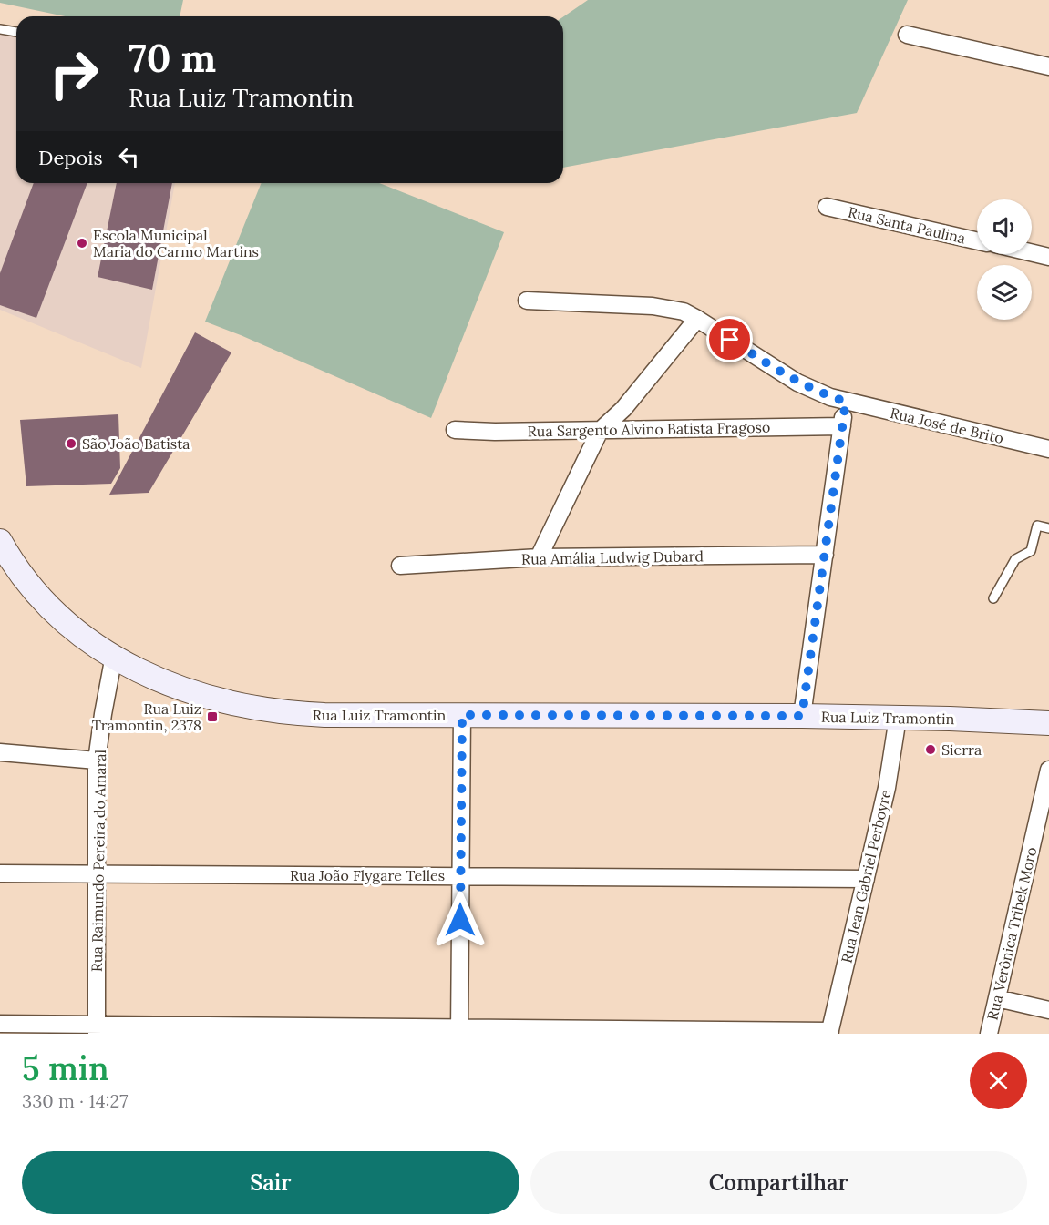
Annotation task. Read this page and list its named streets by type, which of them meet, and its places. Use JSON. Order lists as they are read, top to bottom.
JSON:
{
  "streets": {
    "main road": ["Rua Luiz Tramontin"],
    "street": [
      "Rua Santa Paulina",
      "Rua José de Brito",
      "Rua Sargento Alvino Batista Fragoso",
      "Rua Amália Ludwig Dubard",
      "Rua Raimundo Pereira do Amaral",
      "Rua João Flygare Telles",
      "Rua Jean Gabriel Perboyre",
      "Rua Verônica Tribek Moro"
    ]
  },
  "crossings": [
    ["Rua Luiz Tramontin", "Rua Raimundo Pereira do Amaral"],
    ["Rua Luiz Tramontin", "Rua Jean Gabriel Perboyre"],
    ["Rua Raimundo Pereira do Amaral", "Rua João Flygare Telles"],
    ["Rua João Flygare Telles", "Rua Jean Gabriel Perboyre"]
  ],
  "places": {
    "other": ["Escola Municipal Maria do Carmo Martins", "São João Batista", "Sierra"],
    "transit": ["Rua Luiz Tramontin, 2378"]
  },
  "page": {
    "turn": ["70 m", "Rua Luiz Tramontin"],
    "then": "Depois",
    "heading": ["5 min", "330 m · 14:27"],
    "buttons": ["Sair", "Compartilhar"]
  }
}
